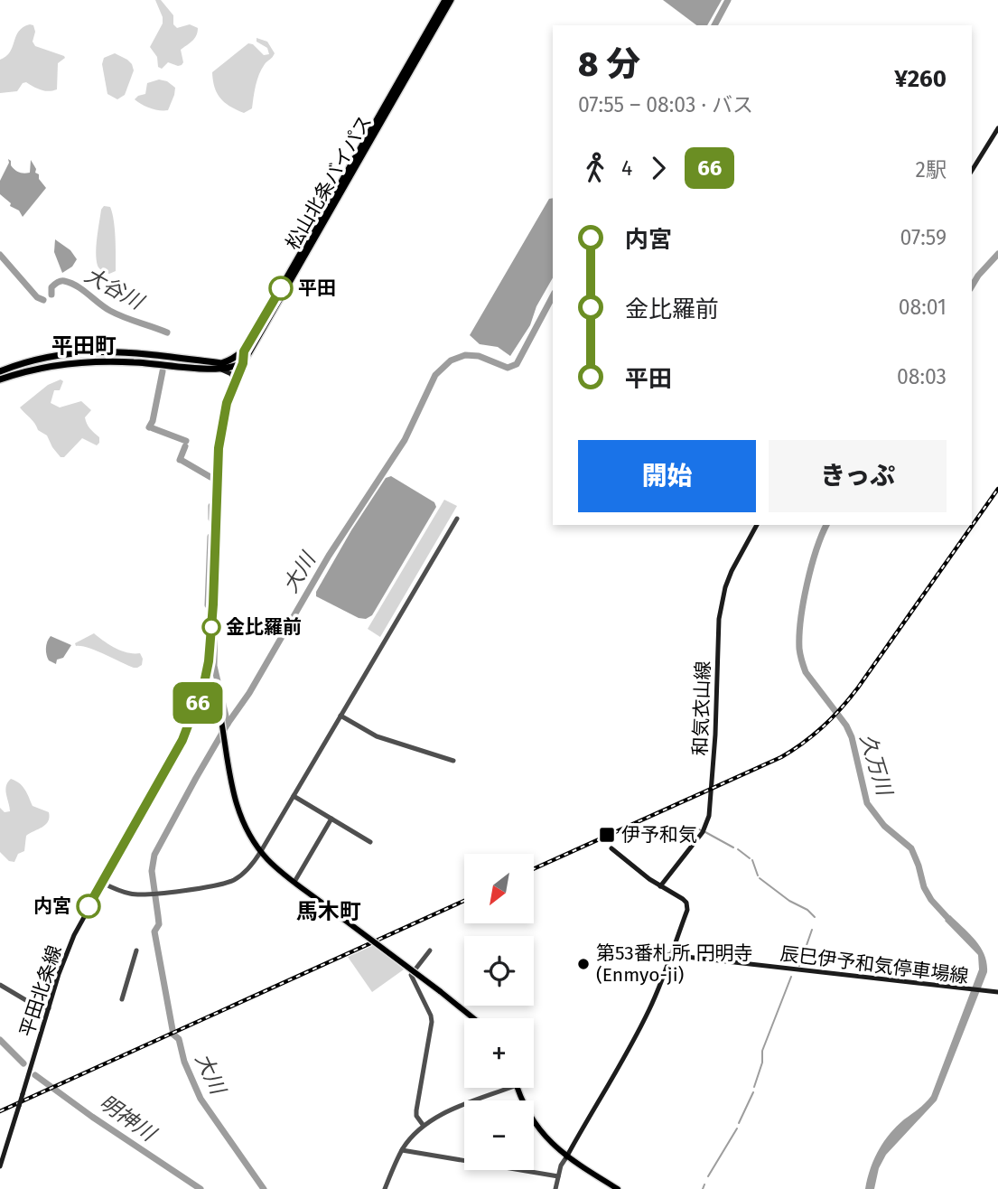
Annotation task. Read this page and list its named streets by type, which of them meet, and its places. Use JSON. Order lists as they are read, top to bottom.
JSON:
{
  "streets": {
    "highway": ["松山北条バイパス"],
    "main road": ["和気衣山線", "辰巳伊予和気停車場線", "平田北条線"]
  },
  "crossings": [
    ["松山北条バイパス", "平田北条線"]
  ],
  "districts": ["平田町", "馬木町"],
  "water": [
    "大谷川",
    "大川",
    "久万川",
    "明神川"
  ],
  "places": {
    "other": [
      "平田",
      "金比羅前",
      "内宮",
      "第53番札所 円明寺 (Enmyo-ji)"
    ],
    "transit": ["伊予和気"]
  },
  "lines": ["bus line 66"],
  "north": "bottom left",
  "page": {
    "on_map": "66",
    "heading": ["8 分", "07:55 – 08:03 · バス", "¥260"],
    "legs": ["4", "66", "2駅"],
    "list": [
      {
        "name": "内宮",
        "value": "07:59"
      },
      {
        "name": "金比羅前",
        "value": "08:01"
      },
      {
        "name": "平田",
        "value": "08:03"
      }
    ],
    "buttons": ["開始", "きっぷ"],
    "map_buttons": ["+", "−"]
  }
}
